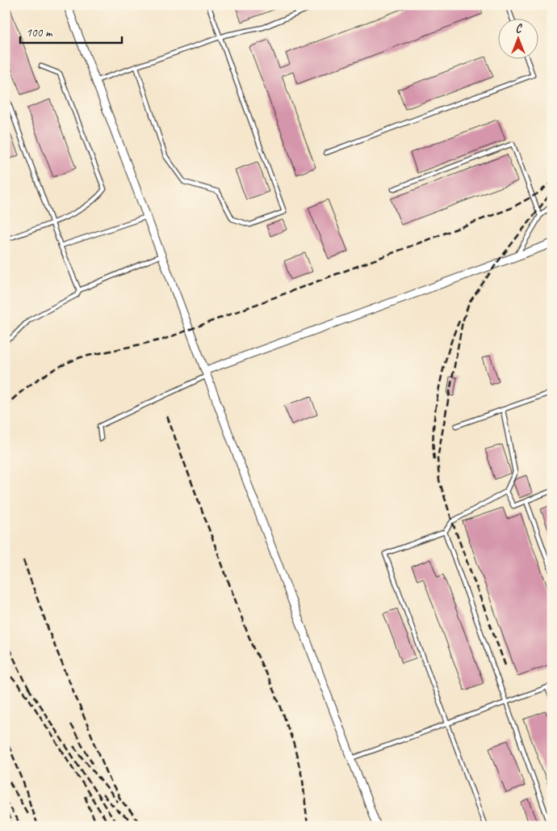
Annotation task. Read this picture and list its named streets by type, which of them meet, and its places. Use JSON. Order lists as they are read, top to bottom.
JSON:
{
  "scale_bar": "100 m",
  "north": "top"
}
